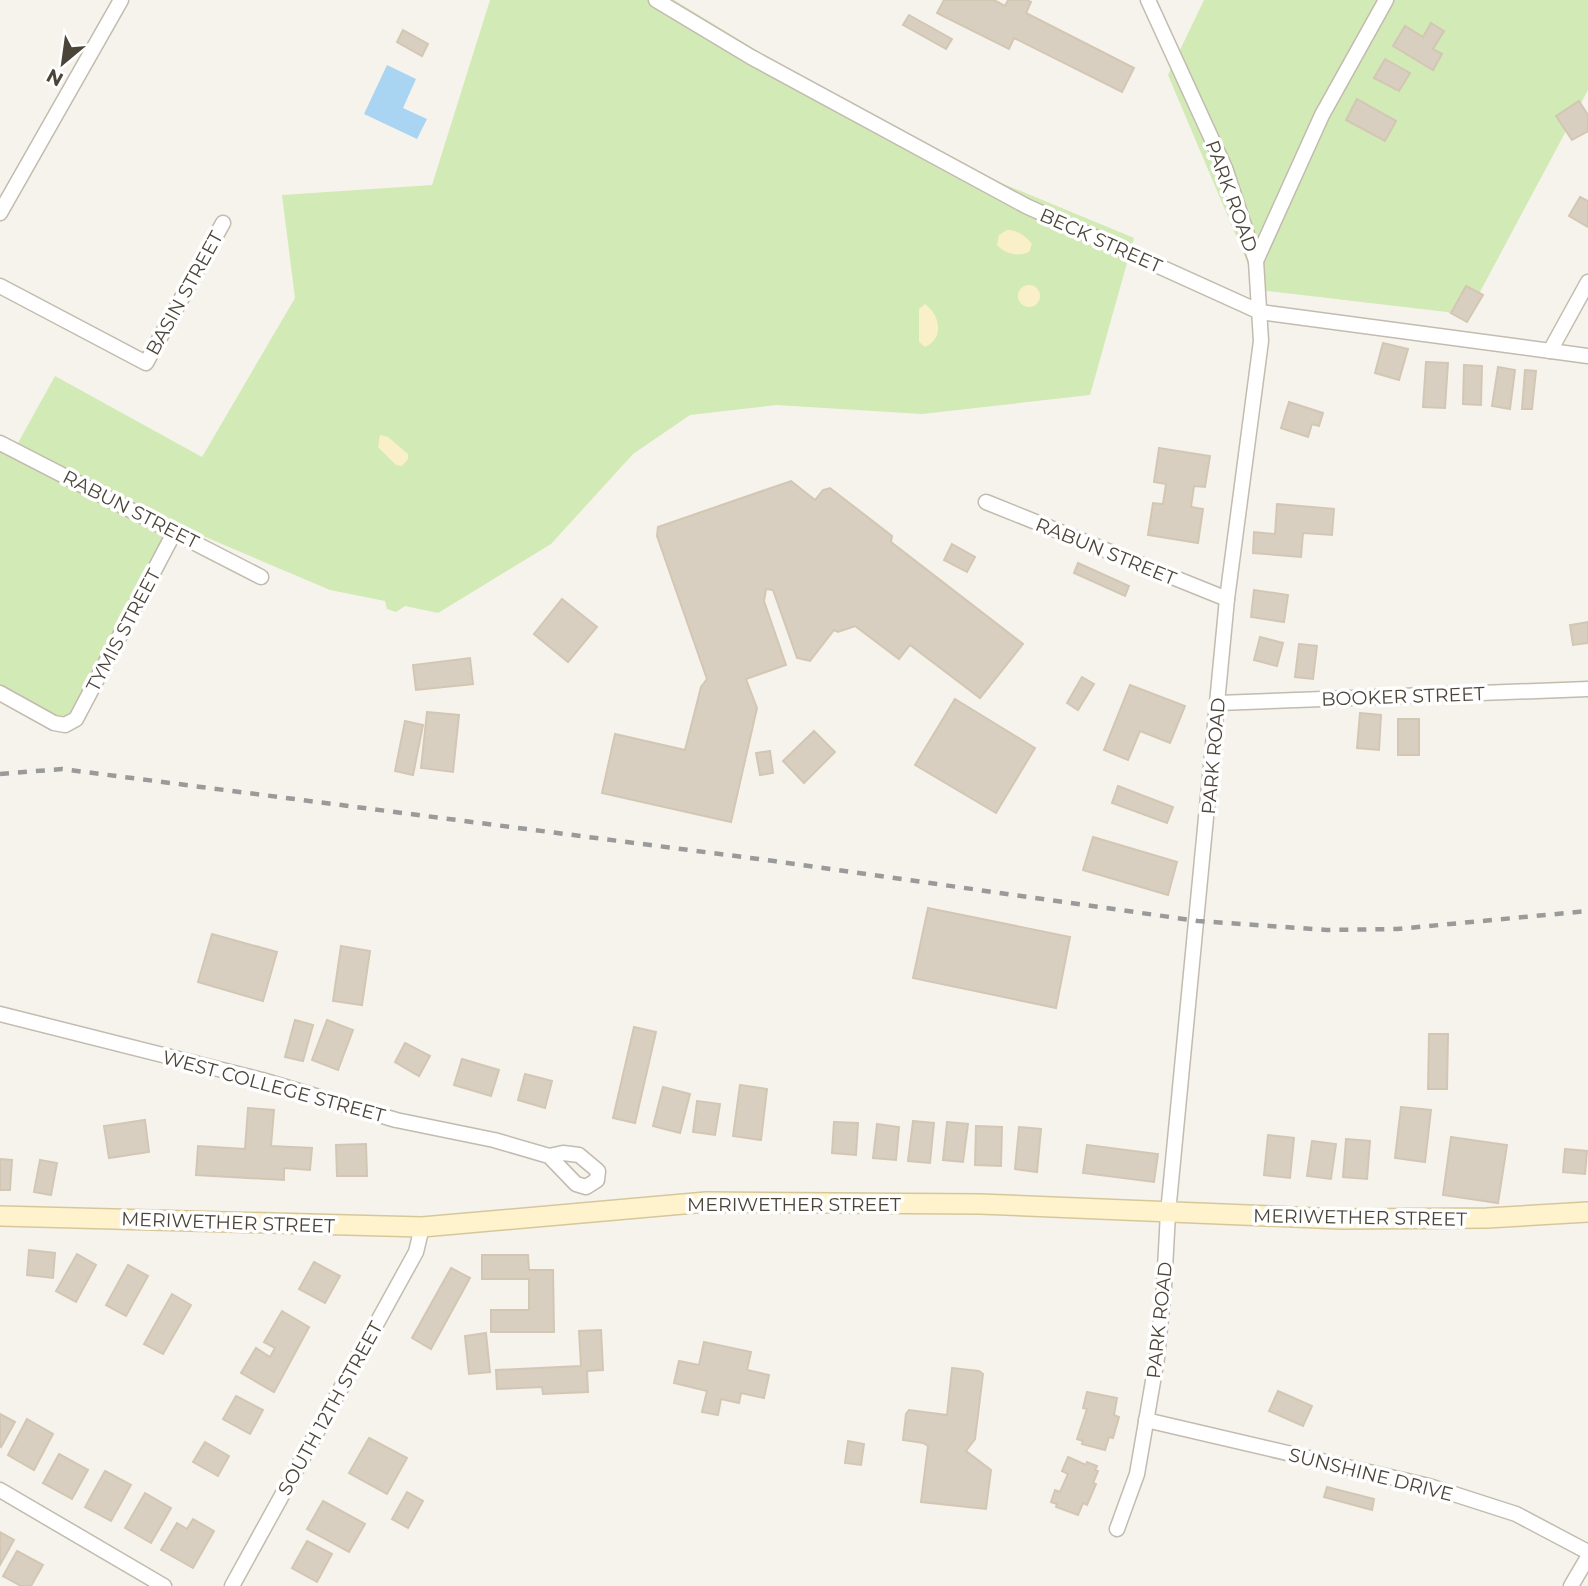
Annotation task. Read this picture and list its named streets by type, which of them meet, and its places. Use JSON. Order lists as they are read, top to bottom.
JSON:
{
  "streets": {
    "street": [
      "PARK ROAD",
      "BECK STREET",
      "BASIN STREET",
      "RABUN STREET",
      "TYMIS STREET",
      "BOOKER STREET",
      "WEST COLLEGE STREET",
      "MERIWETHER STREET",
      "SOUTH 12TH STREET",
      "SUNSHINE DRIVE"
    ]
  },
  "crossings": [
    ["PARK ROAD", "BECK STREET"],
    ["PARK ROAD", "RABUN STREET"],
    ["PARK ROAD", "BOOKER STREET"],
    ["PARK ROAD", "MERIWETHER STREET"],
    ["PARK ROAD", "SUNSHINE DRIVE"],
    ["RABUN STREET", "TYMIS STREET"],
    ["MERIWETHER STREET", "SOUTH 12TH STREET"]
  ],
  "north": "bottom left"
}
